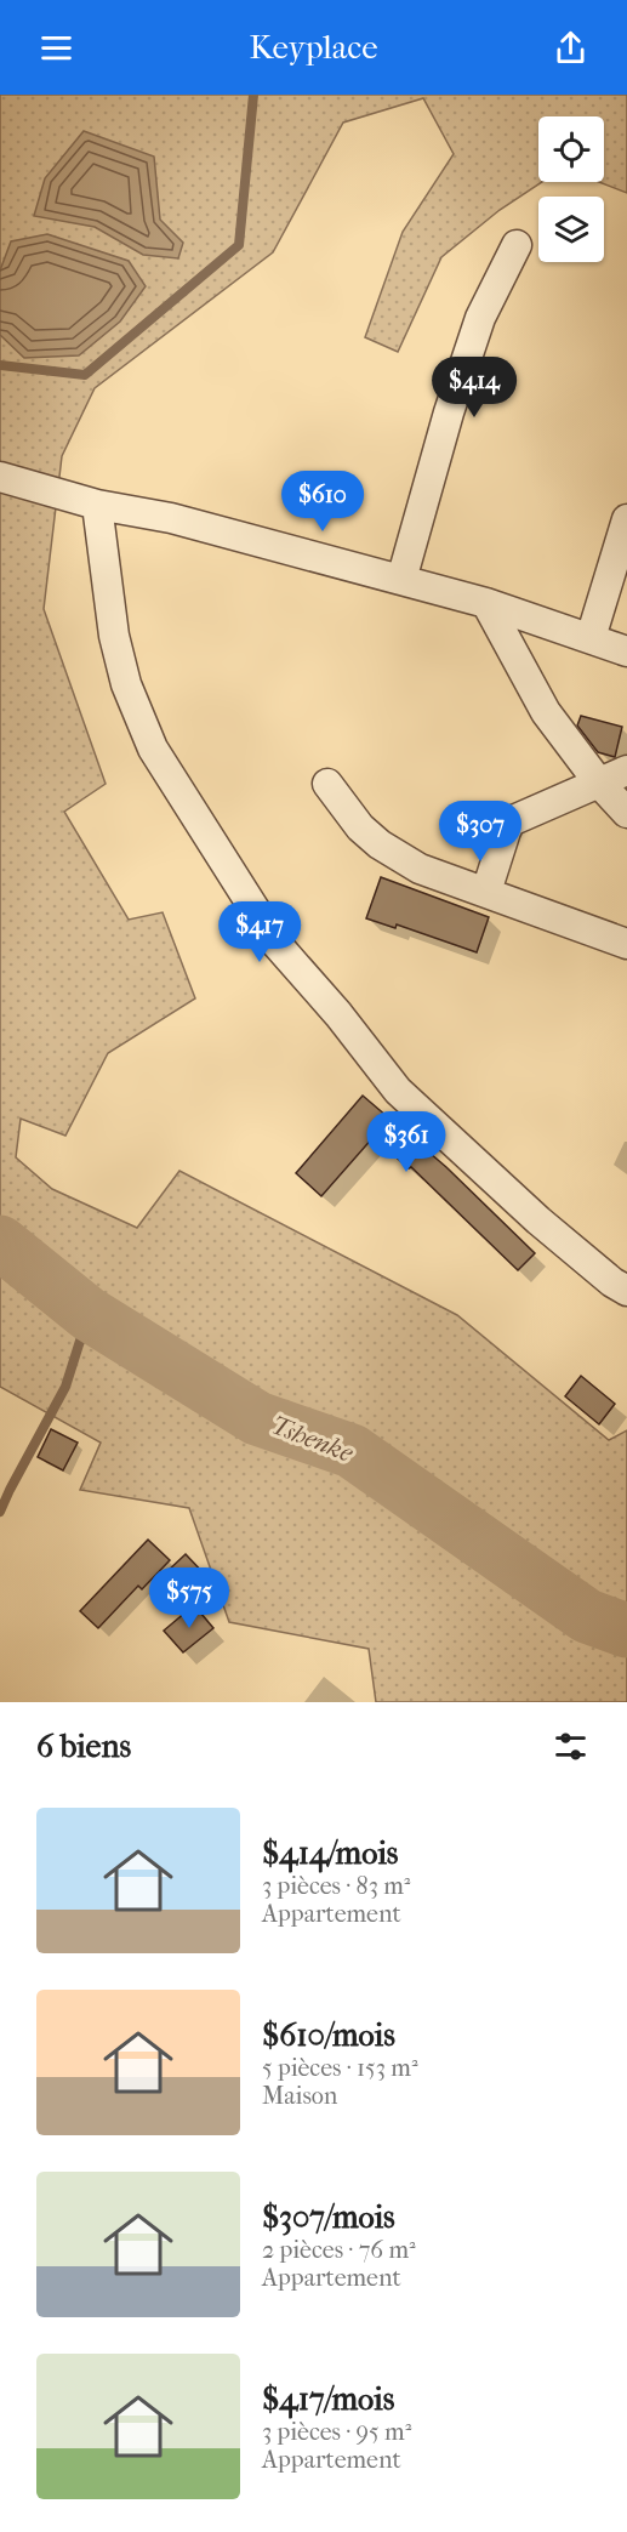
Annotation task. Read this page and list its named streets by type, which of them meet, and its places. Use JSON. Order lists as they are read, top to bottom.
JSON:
{
  "water": ["Tshenke"],
  "page": {
    "header": "Keyplace",
    "price": [
      "$414",
      "$610",
      "$307",
      "$417",
      "$361",
      "$575"
    ],
    "heading": "6 biens",
    "list": [
      {
        "name": "$414/mois",
        "note": "3 pièces · 83 m² · Appartement"
      },
      {
        "name": "$610/mois",
        "note": "5 pièces · 153 m² · Maison"
      },
      {
        "name": "$307/mois",
        "note": "2 pièces · 76 m² · Appartement"
      },
      {
        "name": "$417/mois",
        "note": "3 pièces · 95 m² · Appartement"
      }
    ]
  }
}
